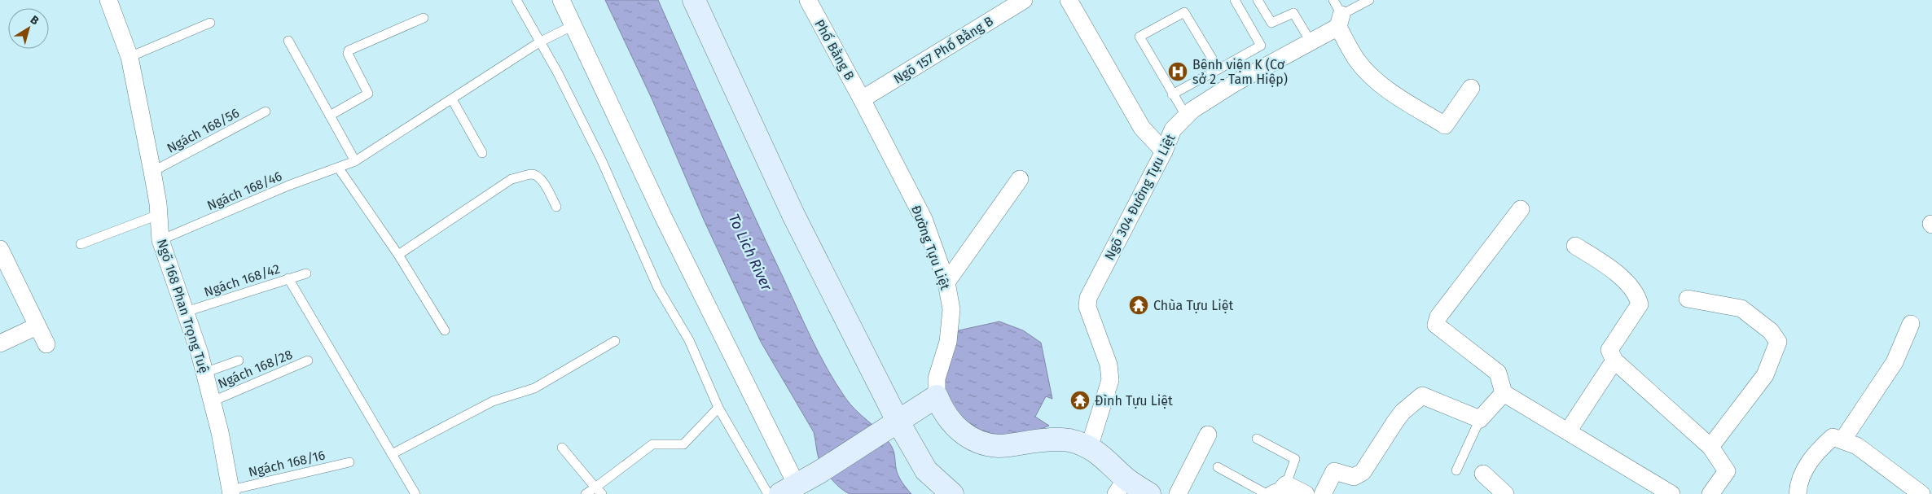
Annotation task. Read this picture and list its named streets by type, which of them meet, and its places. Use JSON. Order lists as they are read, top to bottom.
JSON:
{
  "streets": {
    "street": [
      "Phố Bằng B",
      "Ngõ 157 Phố Bằng B",
      "Ngõ 304 Đường Tựu Liệt",
      "Đường Tựu Liệt",
      "Ngõ 168 Phan Trọng Tuệ"
    ],
    "lane": [
      "Ngách 168/56",
      "Ngách 168/46",
      "Ngách 168/42",
      "Ngách 168/28",
      "Ngách 168/16"
    ]
  },
  "crossings": [
    ["Phố Bằng B", "Ngõ 157 Phố Bằng B"],
    ["Phố Bằng B", "Đường Tựu Liệt"],
    ["Ngõ 157 Phố Bằng B", "Đường Tựu Liệt"],
    ["Ngách 168/56", "Ngõ 168 Phan Trọng Tuệ"],
    ["Ngách 168/46", "Ngõ 168 Phan Trọng Tuệ"],
    ["Ngõ 304 Đường Tựu Liệt", "Đường Tựu Liệt"],
    ["Ngách 168/42", "Ngõ 168 Phan Trọng Tuệ"],
    ["Ngõ 168 Phan Trọng Tuệ", "Ngách 168/28"],
    ["Ngõ 168 Phan Trọng Tuệ", "Ngách 168/16"]
  ],
  "water": ["To Lich River"],
  "places": {
    "hospital": ["Bệnh viện K (Cơ sở 2 - Tam Hiệp)"],
    "temple": ["Chùa Tựu Liệt", "Đình Tựu Liệt"]
  },
  "north": "top right"
}
